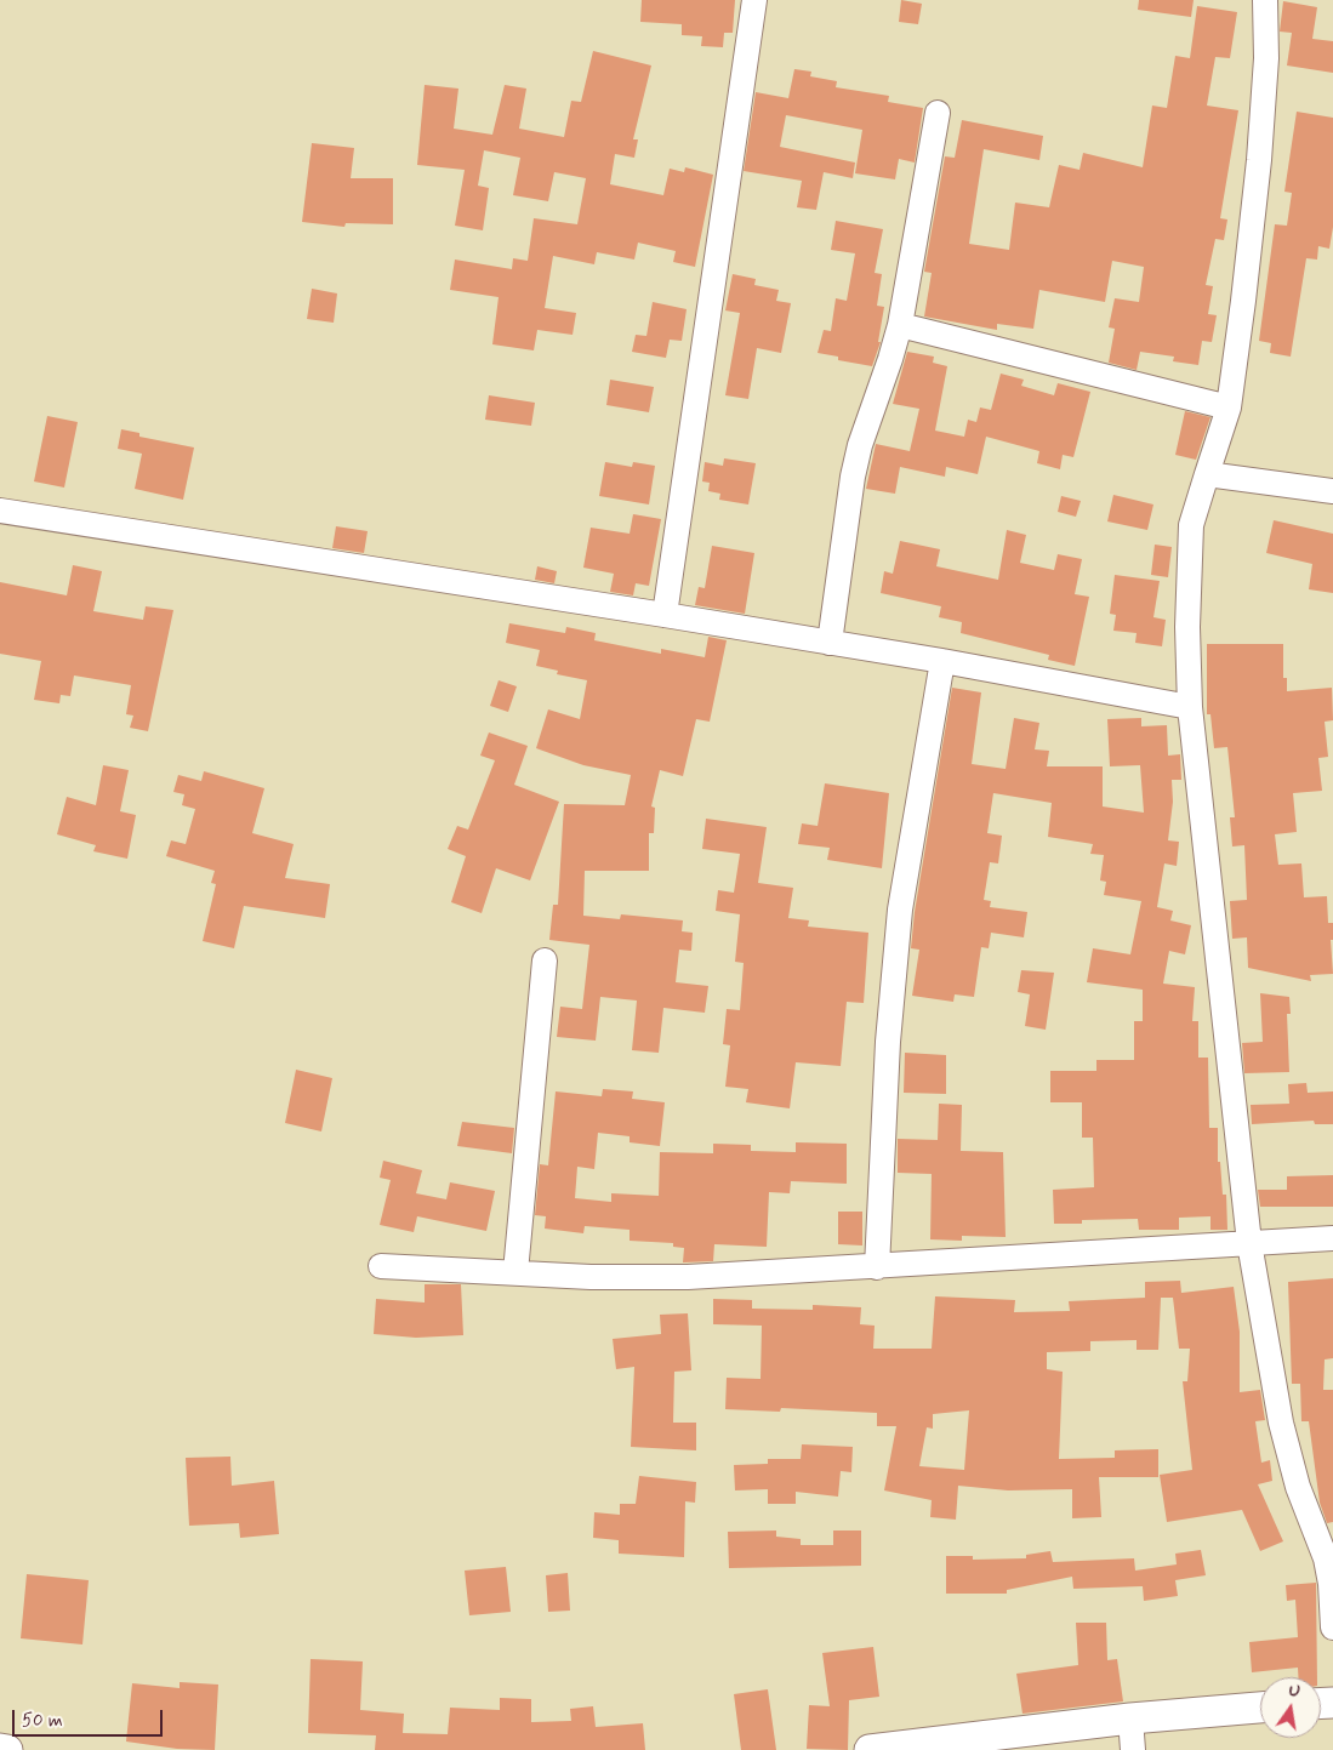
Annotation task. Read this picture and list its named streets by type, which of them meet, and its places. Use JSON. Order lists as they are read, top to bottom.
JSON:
{
  "scale_bar": "50 m",
  "north": "top"
}
